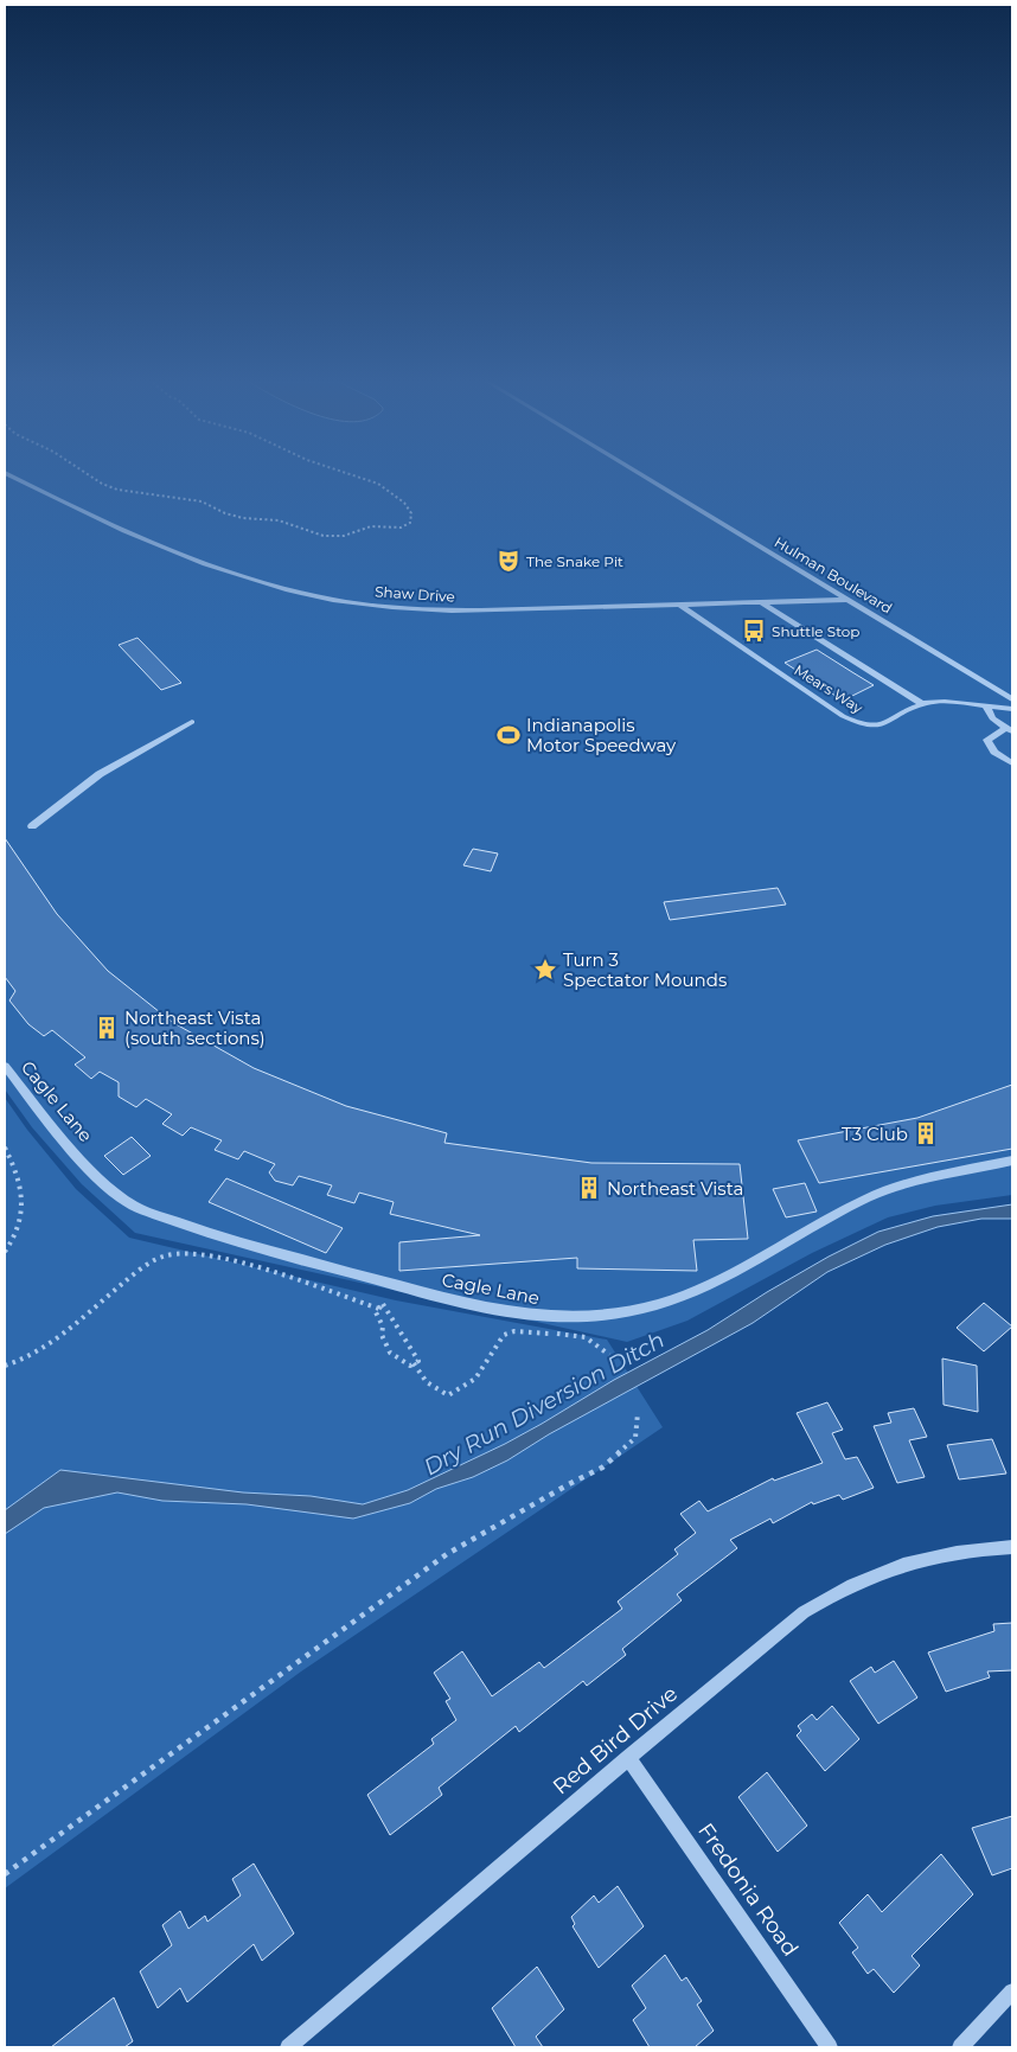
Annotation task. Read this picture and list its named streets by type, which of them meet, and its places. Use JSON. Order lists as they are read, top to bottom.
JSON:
{
  "streets": {
    "street": [
      "Hulman Boulevard",
      "Mears Way",
      "Cagle Lane",
      "Red Bird Drive",
      "Fredonia Road"
    ],
    "lane": ["Shaw Drive"]
  },
  "crossings": [
    ["Hulman Boulevard", "Shaw Drive"],
    ["Shaw Drive", "Mears Way"],
    ["Red Bird Drive", "Fredonia Road"]
  ],
  "water": ["Dry Run Diversion Ditch"],
  "places": {
    "theatre": ["The Snake Pit"],
    "bus stop": ["Shuttle Stop"],
    "sports": ["Indianapolis Motor Speedway"],
    "place": ["Turn 3 Spectator Mounds"],
    "building": ["Northeast Vista (south sections)", "T3 Club", "Northeast Vista"]
  }
}
